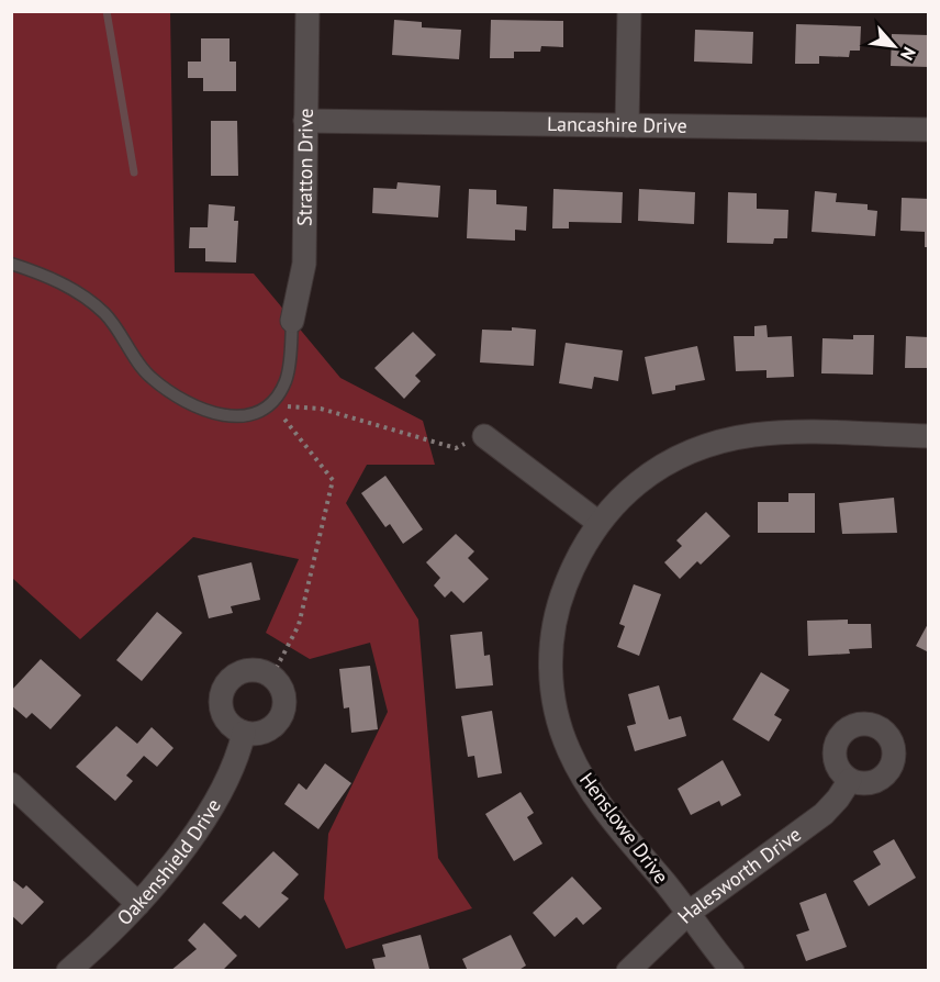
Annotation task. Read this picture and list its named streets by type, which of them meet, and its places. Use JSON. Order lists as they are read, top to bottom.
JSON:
{
  "streets": {
    "street": [
      "Lancashire Drive",
      "Stratton Drive",
      "Henslowe Drive",
      "Oakenshield Drive",
      "Halesworth Drive"
    ]
  },
  "crossings": [
    ["Lancashire Drive", "Stratton Drive"],
    ["Henslowe Drive", "Halesworth Drive"]
  ],
  "north": "bottom right"
}
